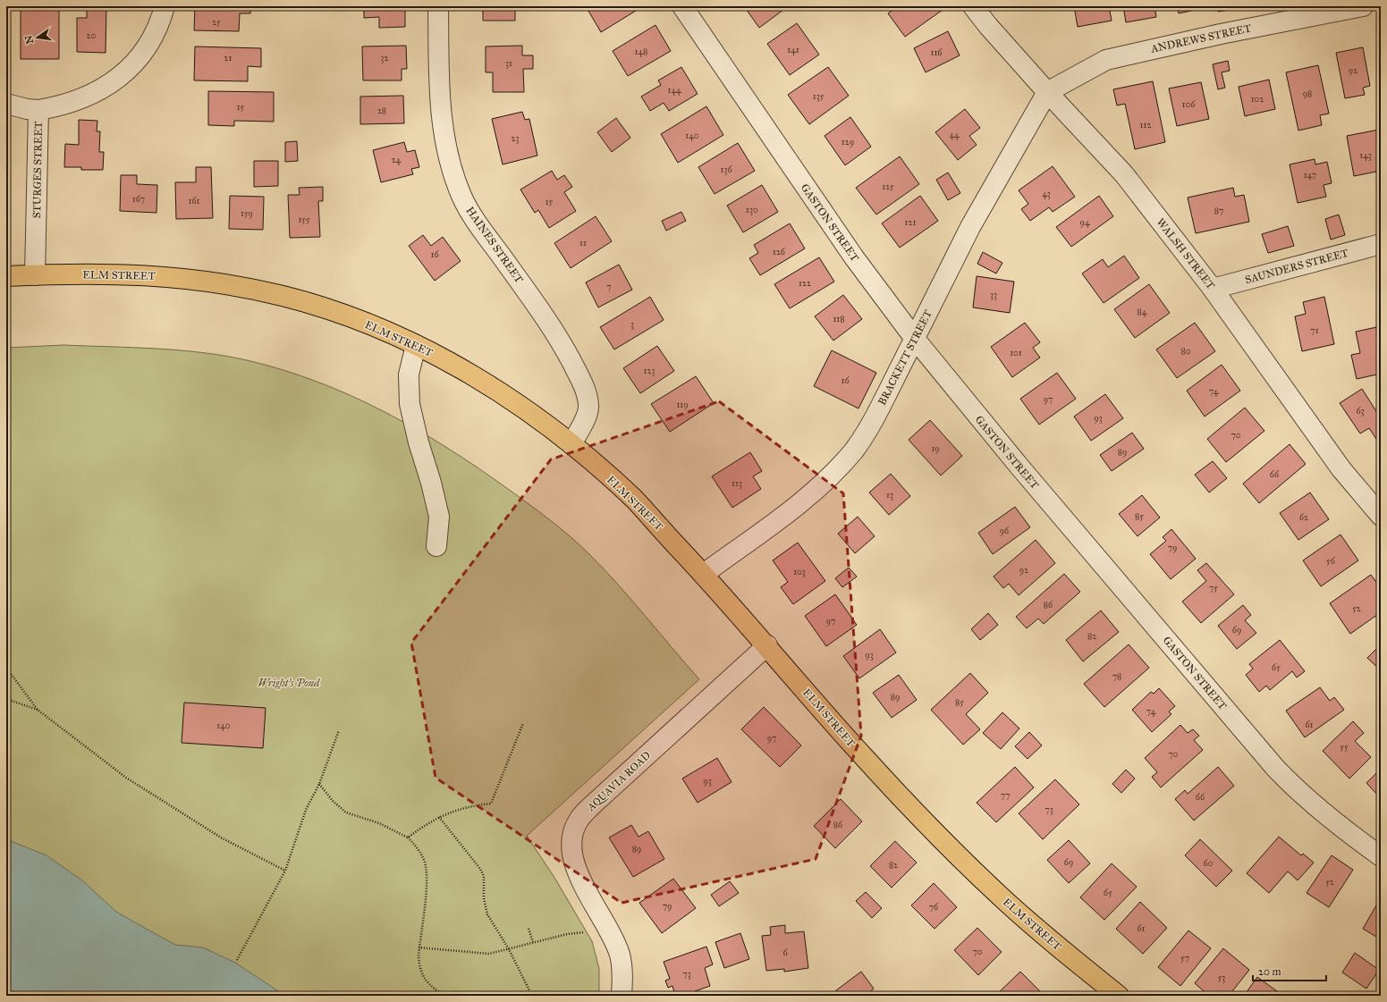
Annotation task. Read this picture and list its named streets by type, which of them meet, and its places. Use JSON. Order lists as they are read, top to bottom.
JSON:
{
  "streets": {
    "main road": ["ELM STREET"],
    "street": [
      "ANDREWS STREET",
      "STURGES STREET",
      "GASTON STREET",
      "HAINES STREET",
      "WALSH STREET",
      "SAUNDERS STREET",
      "BRACKETT STREET",
      "AQUAVIA ROAD"
    ]
  },
  "crossings": [
    ["ANDREWS STREET", "WALSH STREET"],
    ["ANDREWS STREET", "BRACKETT STREET"],
    ["STURGES STREET", "ELM STREET"],
    ["GASTON STREET", "BRACKETT STREET"],
    ["HAINES STREET", "ELM STREET"],
    ["WALSH STREET", "SAUNDERS STREET"],
    ["WALSH STREET", "BRACKETT STREET"],
    ["ELM STREET", "BRACKETT STREET"],
    ["ELM STREET", "AQUAVIA ROAD"]
  ],
  "parks": ["Wright's Pond"],
  "house_numbers": [
    "25",
    "20",
    "141",
    "148",
    "116",
    "21",
    "32",
    "31",
    "92",
    "144",
    "98",
    "135",
    "102",
    "106",
    "15",
    "28",
    "112",
    "44",
    "140",
    "23",
    "129",
    "143",
    "24",
    "136",
    "147",
    "125",
    "43",
    "167",
    "161",
    "15",
    "130",
    "87",
    "159",
    "155",
    "121",
    "94",
    "11",
    "126",
    "16",
    "122",
    "7",
    "33",
    "84",
    "118",
    "3",
    "71",
    "80",
    "101",
    "123",
    "16",
    "74",
    "97",
    "119",
    "63",
    "93",
    "70",
    "19",
    "89",
    "66",
    "113",
    "13",
    "85",
    "62",
    "96",
    "79",
    "56",
    "92",
    "103",
    "75",
    "86",
    "52",
    "97",
    "69",
    "82",
    "93",
    "65",
    "78",
    "89",
    "85",
    "74",
    "61",
    "140",
    "97",
    "55",
    "70",
    "93",
    "77",
    "66",
    "73",
    "86",
    "89",
    "69",
    "60",
    "82",
    "52",
    "65",
    "79",
    "76",
    "61",
    "70",
    "6",
    "57",
    "73",
    "53"
  ],
  "scale_bar": "20 m",
  "north": "left"
}
